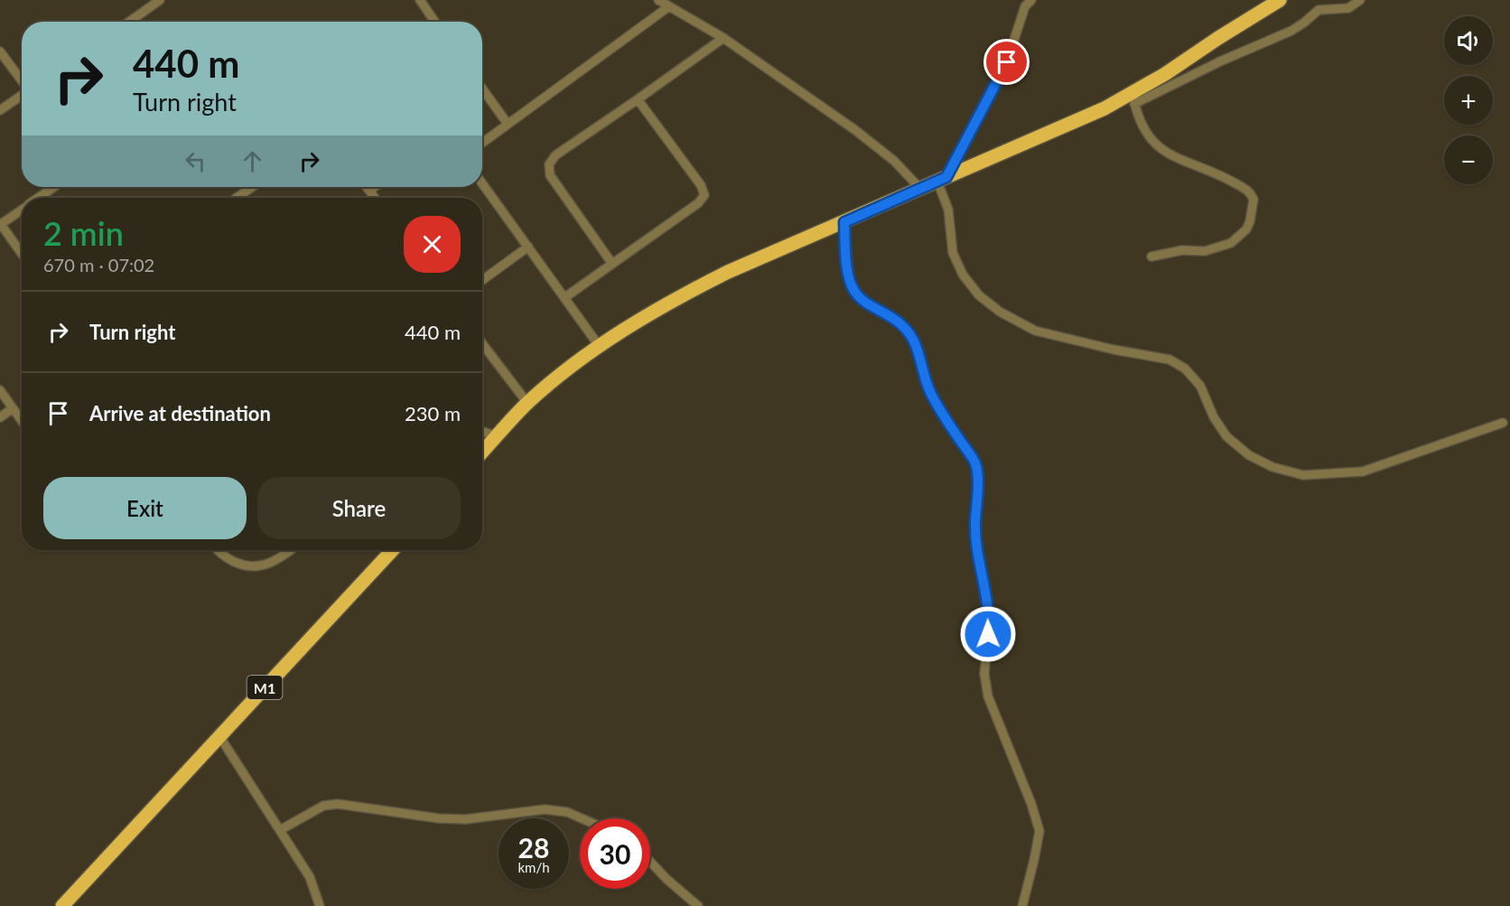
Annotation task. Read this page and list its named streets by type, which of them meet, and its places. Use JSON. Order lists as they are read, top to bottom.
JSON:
{
  "streets": {
    "highway": ["M1"]
  },
  "page": {
    "map_buttons": ["+", "−"],
    "turn": ["440 m", "Turn right"],
    "heading": ["2 min", "670 m · 07:02"],
    "list": [
      {
        "name": "Turn right",
        "value": "440 m"
      },
      {
        "name": "Arrive at destination",
        "value": "230 m"
      }
    ],
    "buttons": ["Exit", "Share"],
    "speed": "28 km/h",
    "limit": "30"
  }
}
